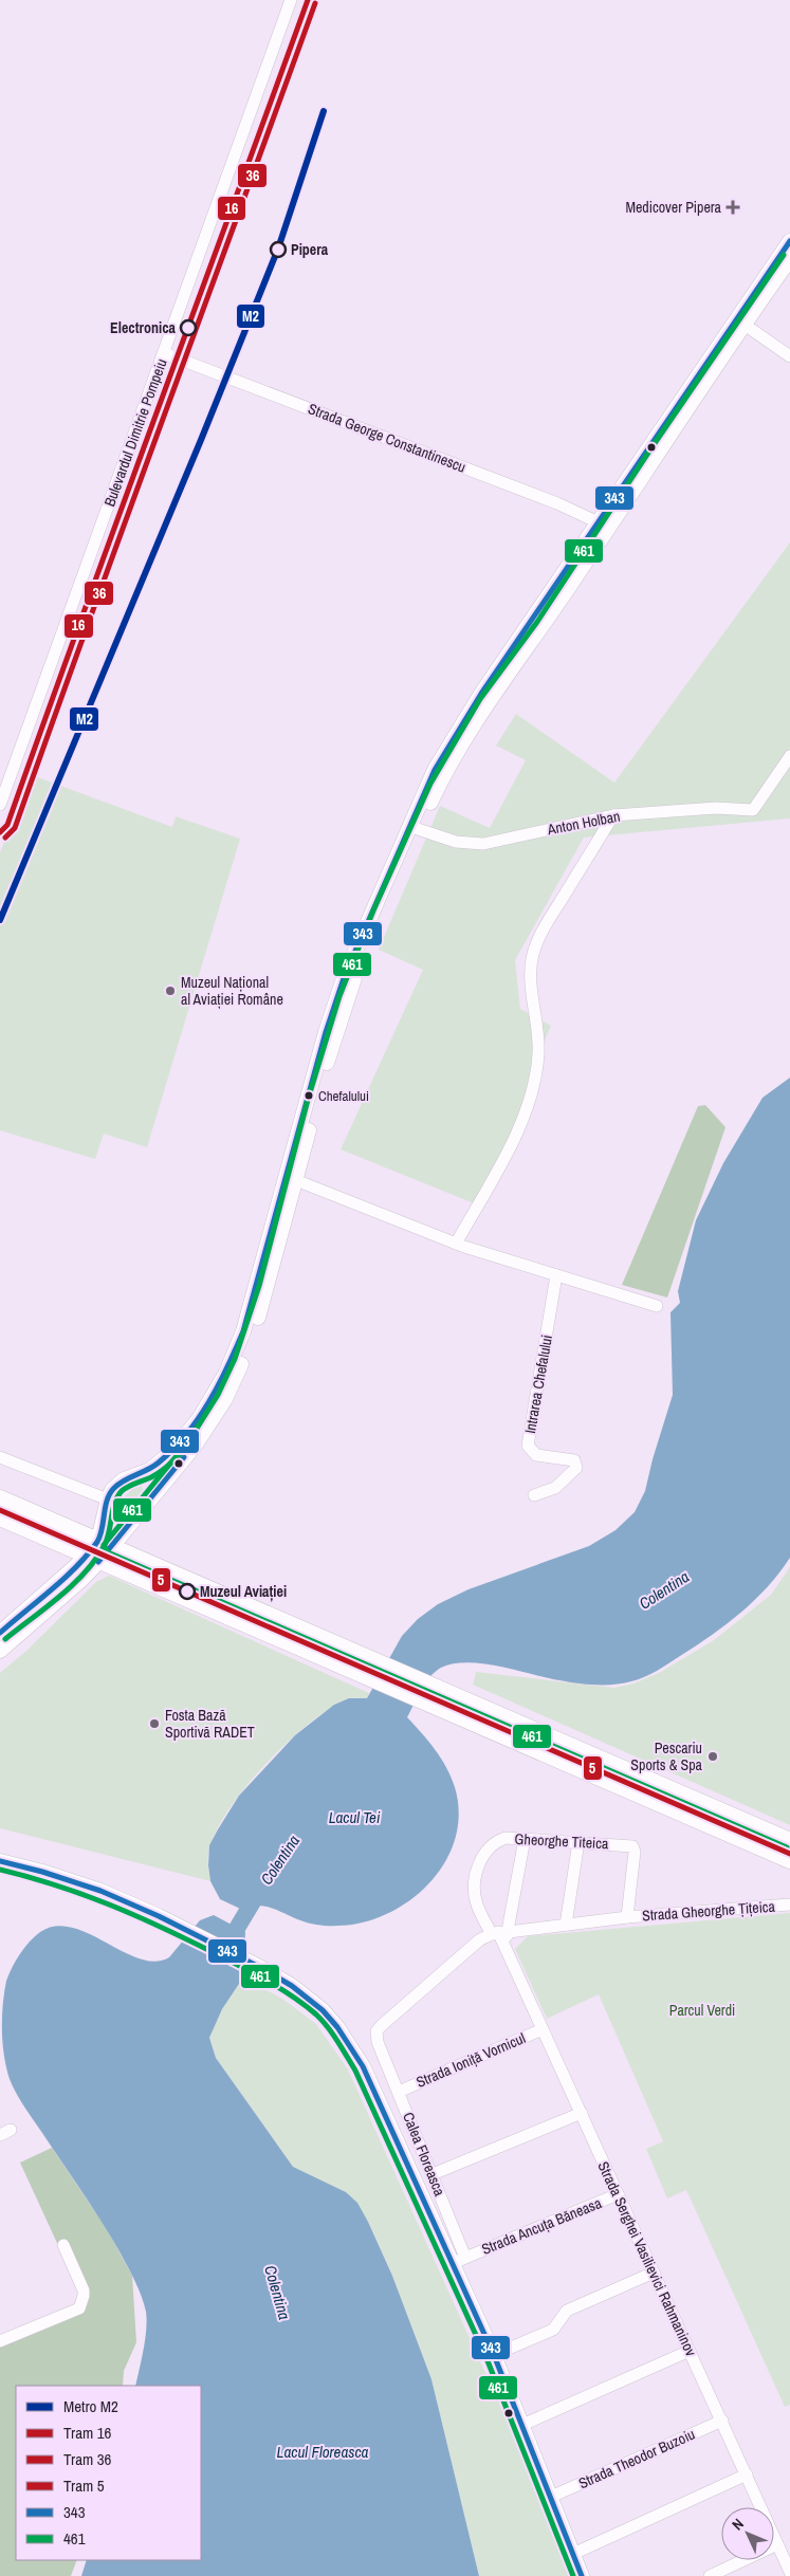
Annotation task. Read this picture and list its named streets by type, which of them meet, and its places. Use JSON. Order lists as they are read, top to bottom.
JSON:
{
  "streets": {
    "main road": ["Calea Floreasca"],
    "street": [
      "Bulevardul Dimitrie Pompeiu",
      "Strada George Constantinescu",
      "Anton Holban",
      "Intrarea Chefalului",
      "Gheorghe Titeica",
      "Strada Gheorghe Țițeica",
      "Strada Ioniță Vornicul",
      "Strada Ancuța Băneasa",
      "Strada Serghei Vasilievici Rahmaninov",
      "Strada Theodor Buzoiu"
    ]
  },
  "crossings": [
    ["Bulevardul Dimitrie Pompeiu", "Strada George Constantinescu"],
    ["Gheorghe Titeica", "Strada Gheorghe Țițeica"],
    ["Gheorghe Titeica", "Strada Serghei Vasilievici Rahmaninov"],
    ["Strada Gheorghe Țițeica", "Calea Floreasca"],
    ["Strada Gheorghe Țițeica", "Strada Serghei Vasilievici Rahmaninov"],
    ["Strada Ioniță Vornicul", "Calea Floreasca"],
    ["Strada Ioniță Vornicul", "Strada Serghei Vasilievici Rahmaninov"],
    ["Calea Floreasca", "Strada Ancuța Băneasa"],
    ["Calea Floreasca", "Strada Theodor Buzoiu"],
    ["Strada Ancuța Băneasa", "Strada Serghei Vasilievici Rahmaninov"],
    ["Strada Serghei Vasilievici Rahmaninov", "Strada Theodor Buzoiu"]
  ],
  "water": ["Colentina", "Lacul Tei", "Lacul Floreasca"],
  "parks": ["Parcul Verdi"],
  "places": {
    "health": ["Medicover Pipera"],
    "other": [
      "Pipera",
      "Electronica",
      "Muzeul Național al Aviației Române",
      "Chefalului",
      "Muzeul Aviației",
      "Fosta Bază Sportivă RADET",
      "Pescariu Sports & Spa"
    ]
  },
  "lines": [
    "tram line 16",
    "tram line 36",
    "metro line M2",
    "transit line 343",
    "transit line 461",
    "tram line 5"
  ],
  "legend": [
    "Metro M2",
    "Tram 16",
    "Tram 36",
    "Tram 5",
    "343",
    "461"
  ],
  "north": "top left"
}
